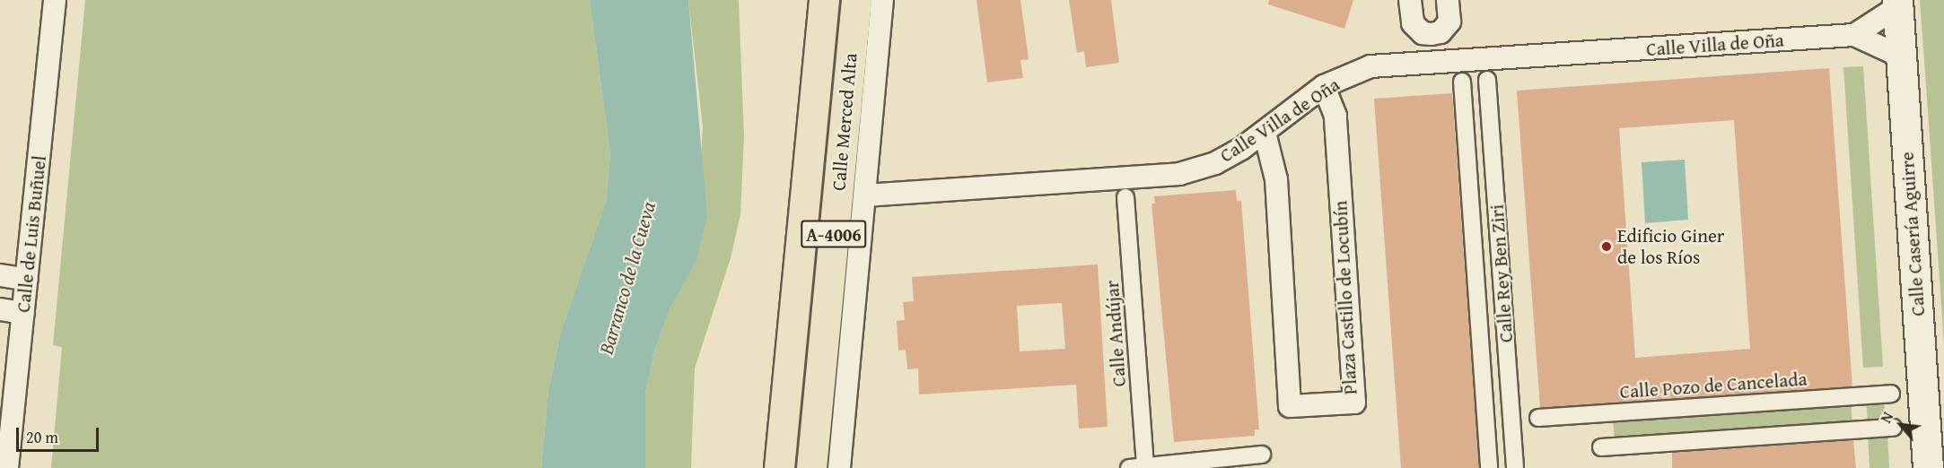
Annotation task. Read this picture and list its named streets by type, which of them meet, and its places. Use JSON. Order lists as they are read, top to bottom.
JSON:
{
  "streets": {
    "main road": ["Calle Merced Alta", "A-4006", "Calle Casería Aguirre"],
    "street": [
      "Calle Villa de Oña",
      "Calle de Luis Buñuel",
      "Calle Rey Ben Ziri",
      "Plaza Castillo de Locubín",
      "Calle Andújar",
      "Calle Pozo de Cancelada"
    ]
  },
  "crossings": [
    ["Calle Villa de Oña", "Calle Merced Alta"],
    ["Calle Villa de Oña", "Calle Casería Aguirre"],
    ["Calle Villa de Oña", "Plaza Castillo de Locubín"]
  ],
  "water": ["Barranco de la Cueva"],
  "places": ["Edificio Giner de los Ríos"],
  "scale_bar": "20 m",
  "north": "top left"
}
